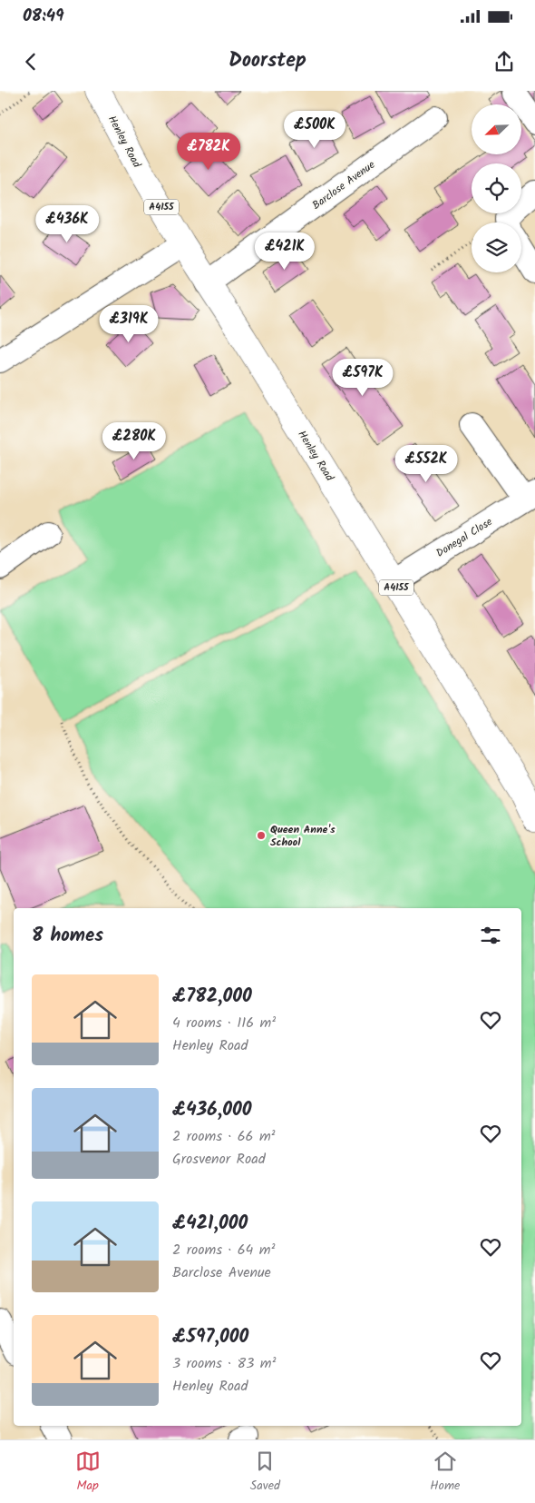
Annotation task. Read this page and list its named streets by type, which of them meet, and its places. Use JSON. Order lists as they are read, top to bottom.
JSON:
{
  "streets": {
    "main road": ["Henley Road", "A4155"],
    "street": ["Barclose Avenue", "Donegal Close"]
  },
  "crossings": [
    ["Henley Road", "Barclose Avenue"],
    ["Henley Road", "Donegal Close"]
  ],
  "places": ["Queen Anne's School"],
  "north": "bottom left",
  "page": {
    "status": "08:49",
    "header": "Doorstep",
    "price": [
      "£500K",
      "£782K",
      "£436K",
      "£421K",
      "£319K",
      "£597K",
      "£280K",
      "£552K"
    ],
    "heading": "8 homes",
    "list": [
      {
        "name": "£782,000",
        "note": "4 rooms · 116 m² · Henley Road"
      },
      {
        "name": "£436,000",
        "note": "2 rooms · 66 m² · Grosvenor Road"
      },
      {
        "name": "£421,000",
        "note": "2 rooms · 64 m² · Barclose Avenue"
      },
      {
        "name": "£597,000",
        "note": "3 rooms · 83 m² · Henley Road"
      }
    ],
    "tabs": ["Map", "Saved", "Home"]
  }
}
